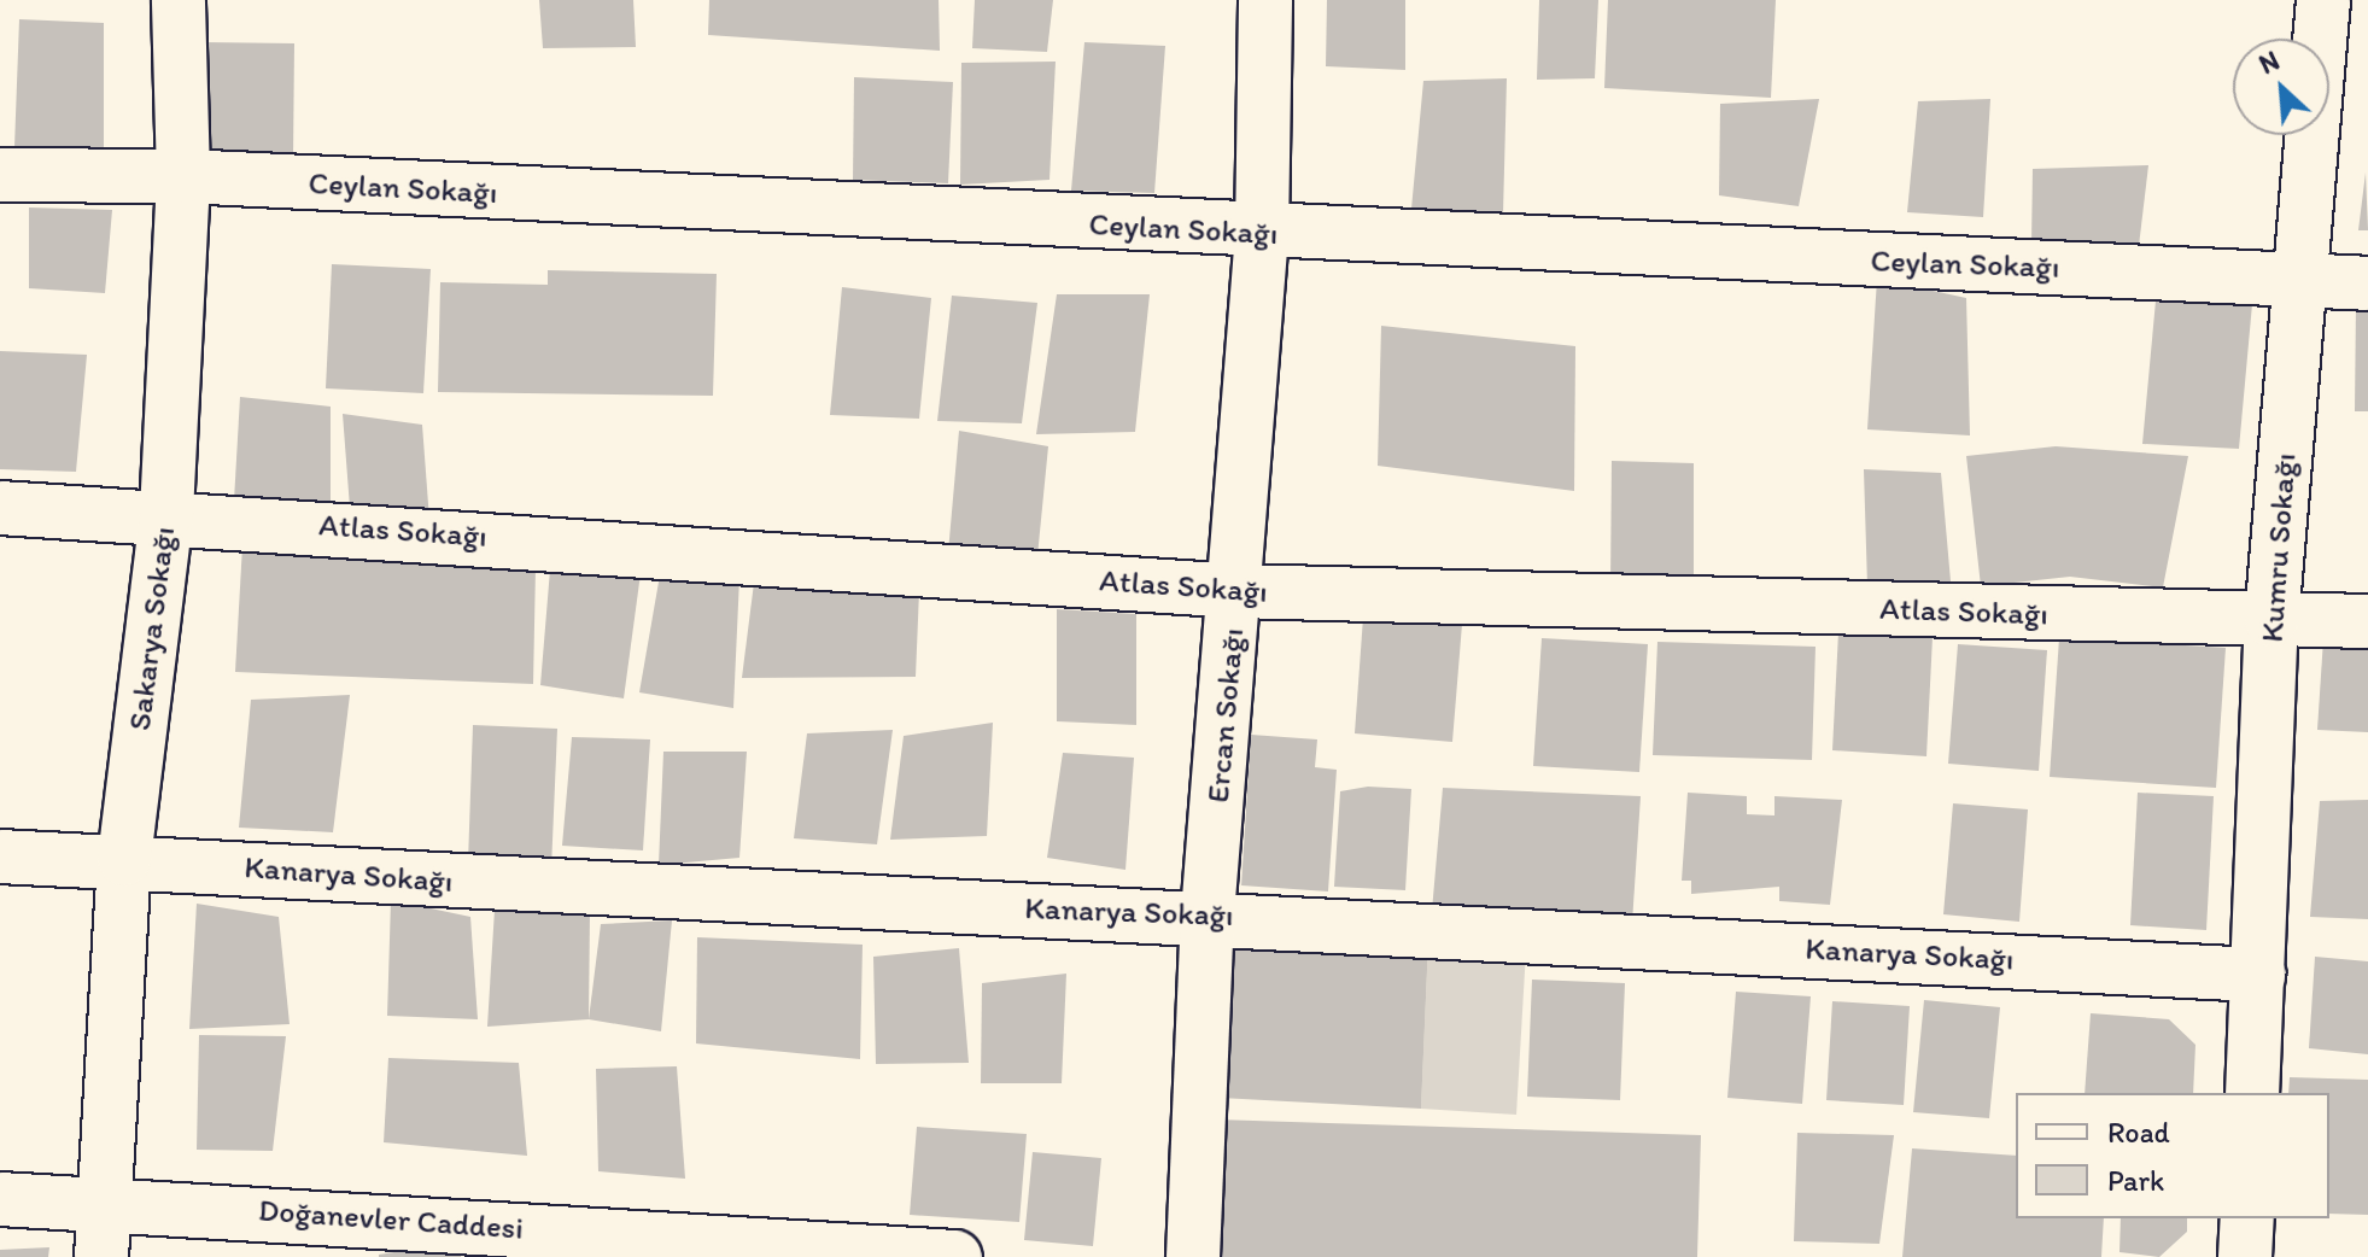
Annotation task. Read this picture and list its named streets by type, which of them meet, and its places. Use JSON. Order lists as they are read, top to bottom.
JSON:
{
  "streets": {
    "street": [
      "Ceylan Sokağı",
      "Atlas Sokağı",
      "Kumru Sokağı",
      "Sakarya Sokağı",
      "Ercan Sokağı",
      "Kanarya Sokağı",
      "Doğanevler Caddesi"
    ]
  },
  "crossings": [
    ["Ceylan Sokağı", "Kumru Sokağı"],
    ["Ceylan Sokağı", "Sakarya Sokağı"],
    ["Ceylan Sokağı", "Ercan Sokağı"],
    ["Atlas Sokağı", "Kumru Sokağı"],
    ["Atlas Sokağı", "Sakarya Sokağı"],
    ["Atlas Sokağı", "Ercan Sokağı"],
    ["Kumru Sokağı", "Kanarya Sokağı"],
    ["Sakarya Sokağı", "Kanarya Sokağı"],
    ["Sakarya Sokağı", "Doğanevler Caddesi"],
    ["Ercan Sokağı", "Kanarya Sokağı"]
  ],
  "legend": ["Road", "Park"],
  "north": "top left"
}
